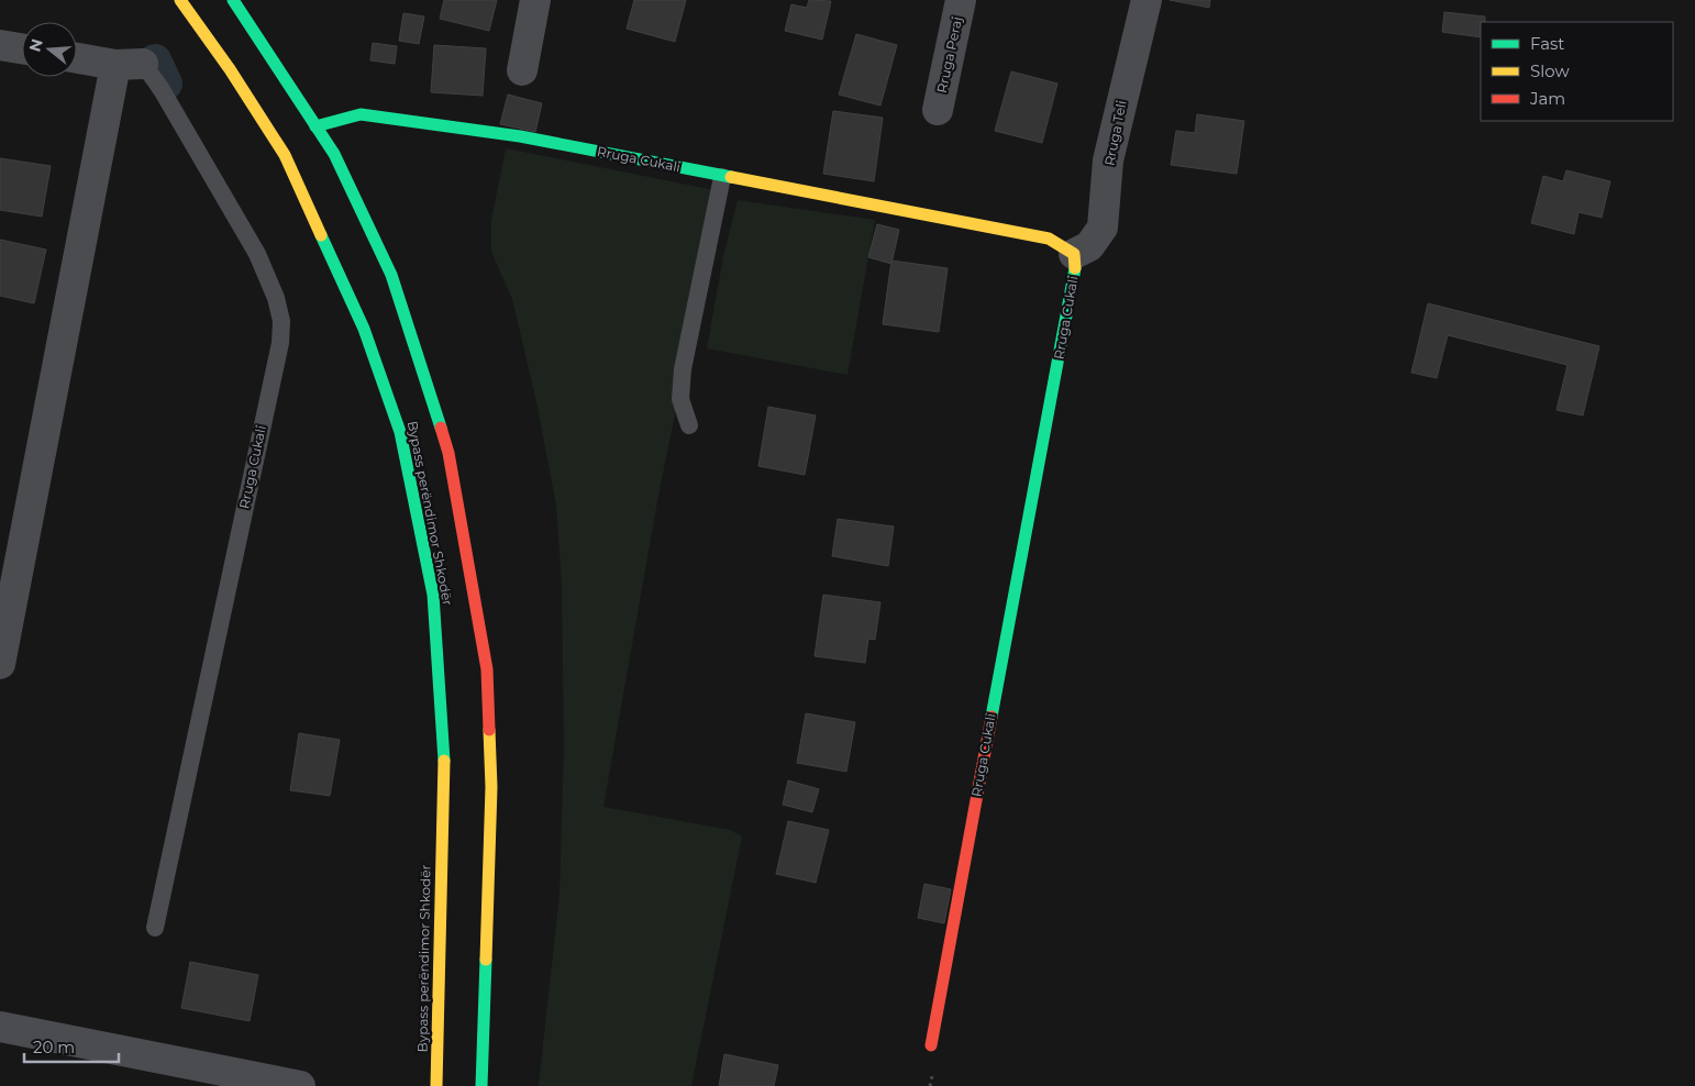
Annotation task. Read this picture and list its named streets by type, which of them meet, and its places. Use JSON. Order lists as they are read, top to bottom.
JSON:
{
  "streets": {
    "main road": ["Rruga Cukali", "Bypass perëndimor Shkodër"],
    "street": ["Rruga Peraj", "Rruga Teli"]
  },
  "crossings": [
    ["Rruga Teli", "Rruga Cukali"],
    ["Rruga Cukali", "Bypass perëndimor Shkodër"]
  ],
  "legend": ["Fast", "Slow", "Jam"],
  "scale_bar": "20 m",
  "north": "left"
}
